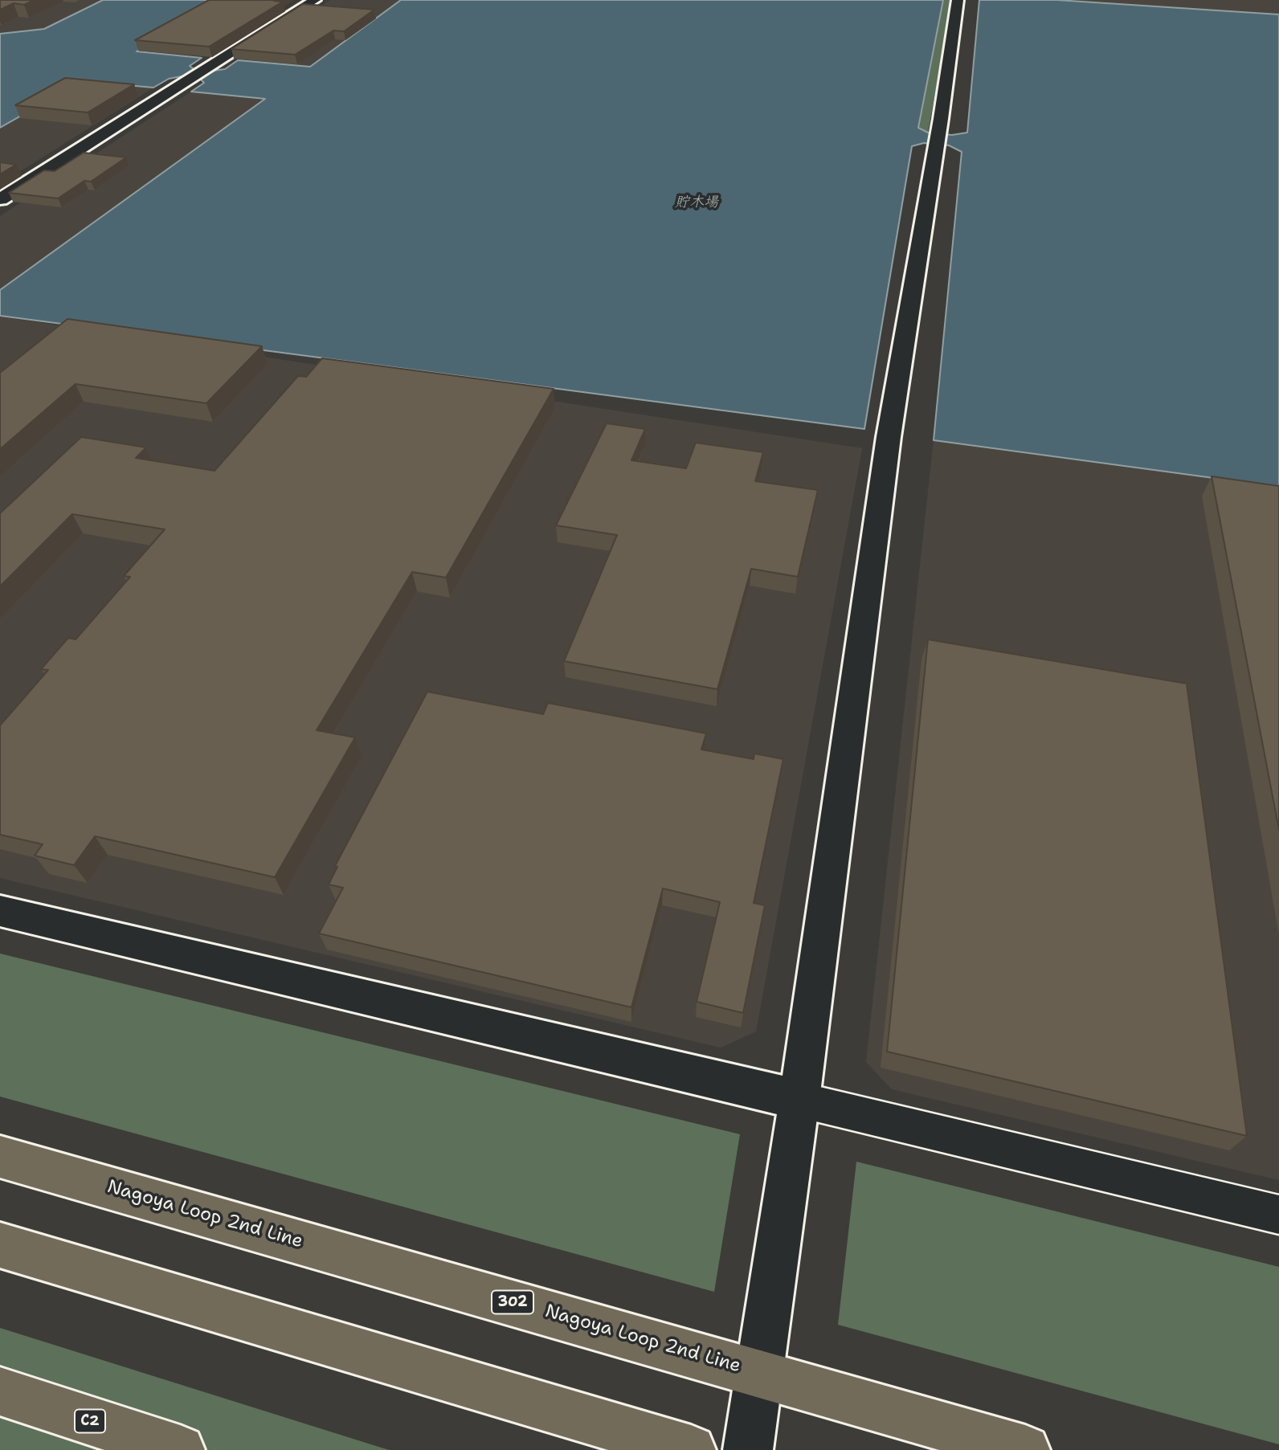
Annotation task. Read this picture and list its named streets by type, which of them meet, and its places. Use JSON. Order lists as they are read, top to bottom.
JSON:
{
  "streets": {
    "highway": ["Nagoya Loop 2nd Line", "302", "C2"]
  },
  "water": ["貯木場"]
}
